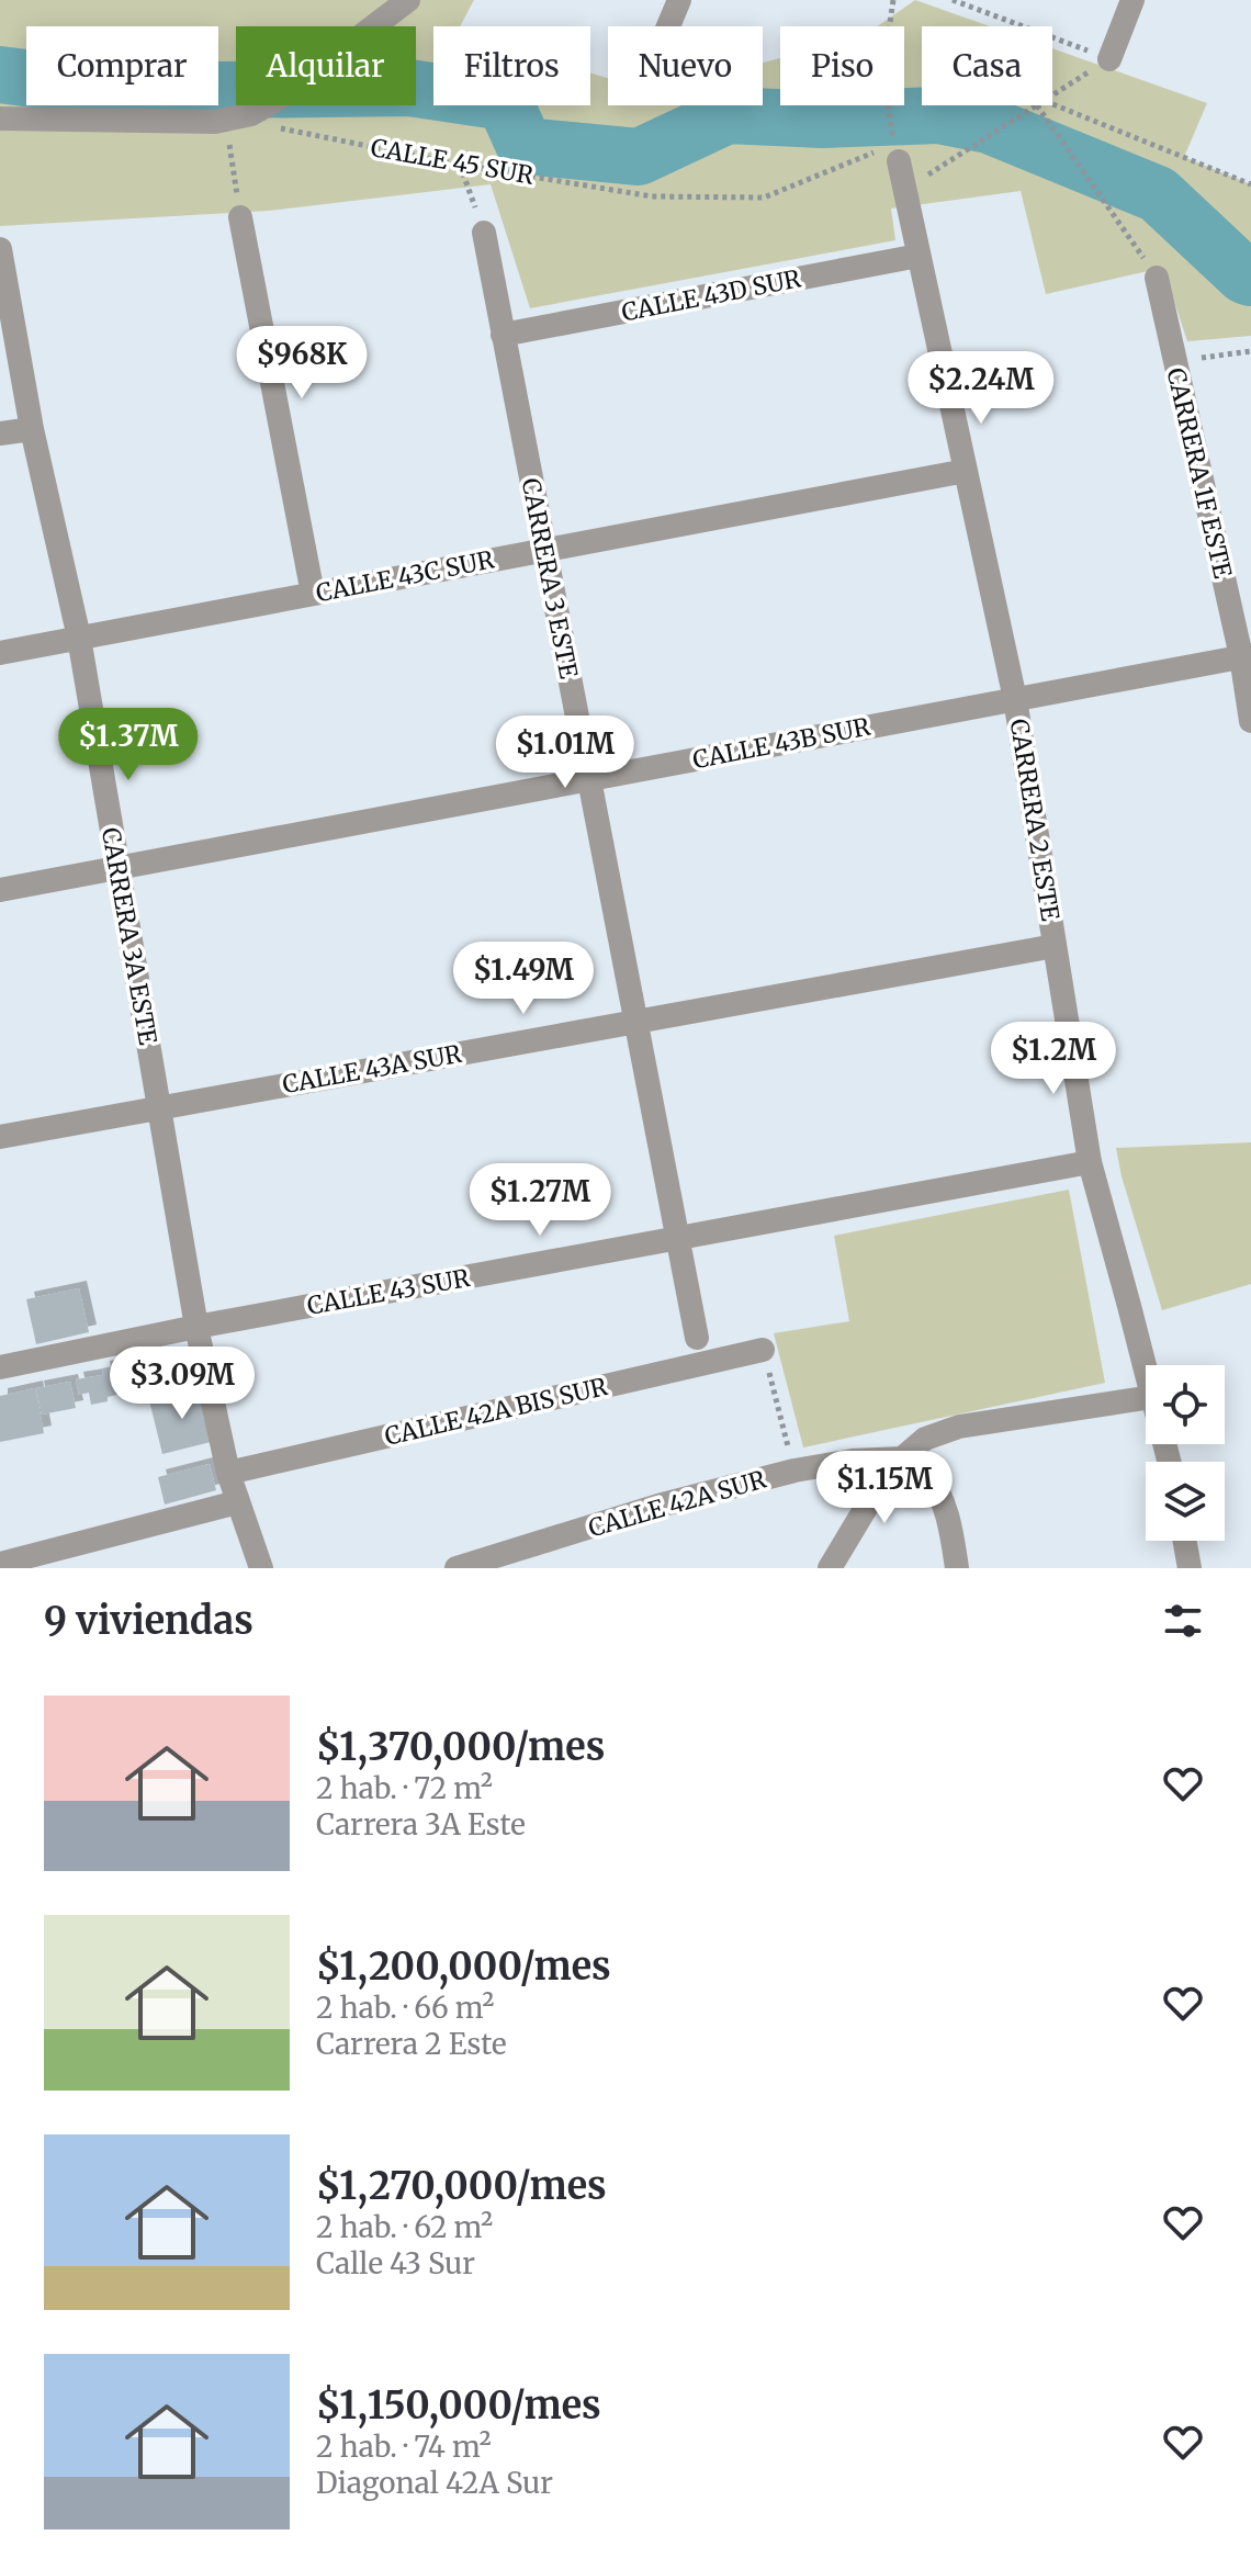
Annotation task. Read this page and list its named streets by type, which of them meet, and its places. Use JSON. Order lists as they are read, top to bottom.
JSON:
{
  "streets": {
    "street": [
      "CALLE 43D SUR",
      "CARRERA 1F ESTE",
      "CALLE 43C SUR",
      "CARRERA 3 ESTE",
      "CALLE 43B SUR",
      "CARRERA 2 ESTE",
      "CARRERA 3A ESTE",
      "CALLE 43A SUR",
      "CALLE 43 SUR",
      "CALLE 42A BIS SUR",
      "CALLE 42A SUR"
    ],
    "path": ["CALLE 45 SUR"]
  },
  "crossings": [
    ["CALLE 45 SUR", "CARRERA 2 ESTE"],
    ["CALLE 43D SUR", "CARRERA 3 ESTE"],
    ["CALLE 43D SUR", "CARRERA 2 ESTE"],
    ["CARRERA 1F ESTE", "CALLE 43B SUR"],
    ["CALLE 43C SUR", "CARRERA 3 ESTE"],
    ["CALLE 43C SUR", "CARRERA 2 ESTE"],
    ["CALLE 43C SUR", "CARRERA 3A ESTE"],
    ["CARRERA 3 ESTE", "CALLE 43B SUR"],
    ["CARRERA 3 ESTE", "CALLE 43A SUR"],
    ["CARRERA 3 ESTE", "CALLE 43 SUR"],
    ["CALLE 43B SUR", "CARRERA 2 ESTE"],
    ["CALLE 43B SUR", "CARRERA 3A ESTE"],
    ["CARRERA 2 ESTE", "CALLE 43A SUR"],
    ["CARRERA 2 ESTE", "CALLE 43 SUR"],
    ["CARRERA 3A ESTE", "CALLE 43A SUR"],
    ["CARRERA 3A ESTE", "CALLE 43 SUR"],
    ["CARRERA 3A ESTE", "CALLE 42A BIS SUR"]
  ],
  "page": {
    "chip": [
      "Comprar",
      "Alquilar",
      "Filtros",
      "Nuevo",
      "Piso",
      "Casa"
    ],
    "price": [
      "$968K",
      "$2.24M",
      "$1.37M",
      "$1.01M",
      "$1.49M",
      "$1.2M",
      "$1.27M",
      "$3.09M",
      "$1.15M"
    ],
    "heading": "9 viviendas",
    "list": [
      {
        "name": "$1,370,000/mes",
        "note": "2 hab. · 72 m² · Carrera 3A Este"
      },
      {
        "name": "$1,200,000/mes",
        "note": "2 hab. · 66 m² · Carrera 2 Este"
      },
      {
        "name": "$1,270,000/mes",
        "note": "2 hab. · 62 m² · Calle 43 Sur"
      },
      {
        "name": "$1,150,000/mes",
        "note": "2 hab. · 74 m² · Diagonal 42A Sur"
      }
    ]
  }
}
